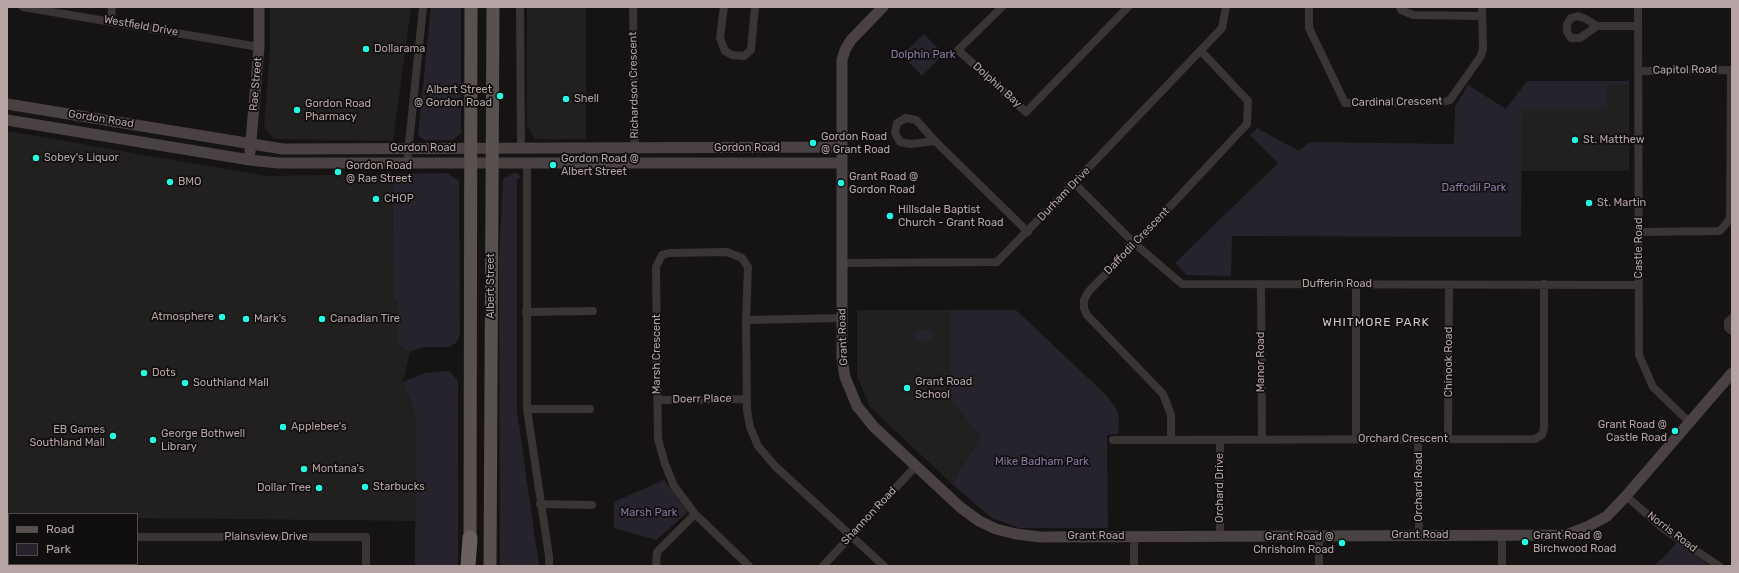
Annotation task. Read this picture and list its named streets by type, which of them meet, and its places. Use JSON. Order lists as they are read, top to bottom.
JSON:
{
  "streets": {
    "main road": ["Albert Street"],
    "street": [
      "Westfield Drive",
      "Capitol Road",
      "Rae Street",
      "Richardson Crescent",
      "Dolphin Bay",
      "Cardinal Crescent",
      "Gordon Road",
      "Durham Drive",
      "Daffodil Crescent",
      "Castle Road",
      "Dufferin Road",
      "Grant Road",
      "Marsh Crescent",
      "Manor Road",
      "Chinook Road",
      "Doerr Place",
      "Orchard Crescent",
      "Orchard Road",
      "Orchard Drive",
      "Shannon Road",
      "Norris Road",
      "Plainsview Drive"
    ]
  },
  "crossings": [
    ["Westfield Drive", "Rae Street"],
    ["Capitol Road", "Castle Road"],
    ["Rae Street", "Gordon Road"],
    ["Richardson Crescent", "Gordon Road"],
    ["Gordon Road", "Albert Street"],
    ["Gordon Road", "Grant Road"],
    ["Durham Drive", "Daffodil Crescent"],
    ["Durham Drive", "Dufferin Road"],
    ["Durham Drive", "Grant Road"],
    ["Daffodil Crescent", "Dufferin Road"],
    ["Daffodil Crescent", "Orchard Crescent"],
    ["Castle Road", "Dufferin Road"],
    ["Castle Road", "Grant Road"],
    ["Dufferin Road", "Manor Road"],
    ["Dufferin Road", "Chinook Road"],
    ["Dufferin Road", "Orchard Crescent"],
    ["Grant Road", "Orchard Road"],
    ["Grant Road", "Orchard Drive"],
    ["Grant Road", "Shannon Road"],
    ["Grant Road", "Norris Road"],
    ["Marsh Crescent", "Doerr Place"],
    ["Marsh Crescent", "Shannon Road"],
    ["Manor Road", "Orchard Crescent"],
    ["Chinook Road", "Orchard Crescent"],
    ["Orchard Crescent", "Orchard Road"],
    ["Orchard Crescent", "Orchard Drive"]
  ],
  "districts": ["WHITMORE PARK"],
  "parks": [
    "Dolphin Park",
    "Daffodil Park",
    "Mike Badham Park",
    "Marsh Park"
  ],
  "places": [
    "Dollarama",
    "Albert Street @ Gordon Road",
    "Shell",
    "Gordon Road Pharmacy",
    "St. Matthew",
    "Gordon Road @ Grant Road",
    "Sobey's Liquor",
    "Gordon Road @ Albert Street",
    "Gordon Road @ Rae Street",
    "BMO",
    "Grant Road @ Gordon Road",
    "CHOP",
    "St. Martin",
    "Hillsdale Baptist Church - Grant Road",
    "Atmosphere",
    "Mark's",
    "Canadian Tire",
    "Dots",
    "Southland Mall",
    "Grant Road School",
    "Applebee's",
    "Grant Road @ Castle Road",
    "EB Games Southland Mall",
    "George Bothwell Library",
    "Montana's",
    "Starbucks",
    "Dollar Tree",
    "Grant Road @ Birchwood Road",
    "Grant Road @ Chrisholm Road"
  ],
  "legend": ["Road", "Park"]
}
